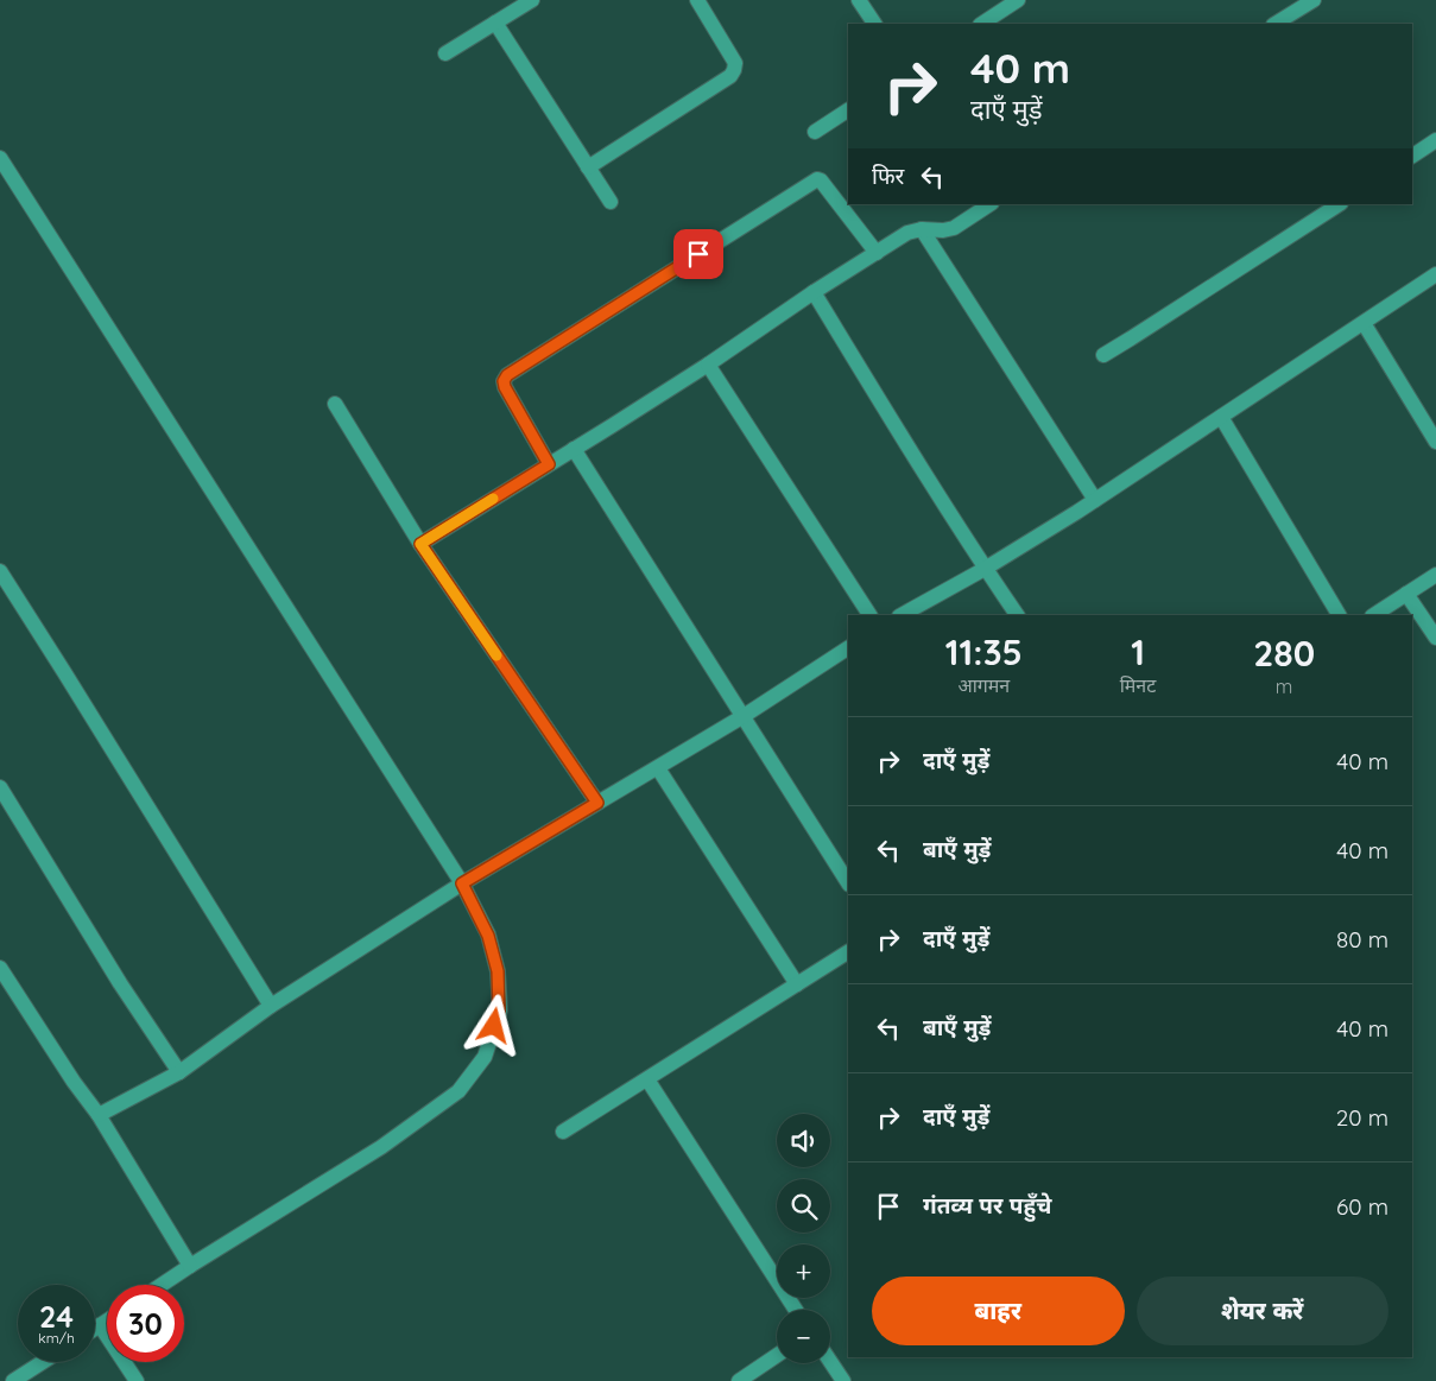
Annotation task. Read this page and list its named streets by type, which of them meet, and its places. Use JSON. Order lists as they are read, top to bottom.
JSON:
{
  "page": {
    "turn": ["40 m", "दाएँ मुड़ें"],
    "then": "फिर",
    "eta": [
      "11:35",
      "आगमन",
      "1",
      "मिनट",
      "280",
      "m"
    ],
    "list": [
      {
        "name": "दाएँ मुड़ें",
        "value": "40 m"
      },
      {
        "name": "बाएँ मुड़ें",
        "value": "40 m"
      },
      {
        "name": "दाएँ मुड़ें",
        "value": "80 m"
      },
      {
        "name": "बाएँ मुड़ें",
        "value": "40 m"
      },
      {
        "name": "दाएँ मुड़ें",
        "value": "20 m"
      },
      {
        "name": "गंतव्य पर पहुँचे",
        "value": "60 m"
      }
    ],
    "map_buttons": ["+", "−"],
    "buttons": ["बाहर", "शेयर करें"],
    "speed": "24 km/h",
    "limit": "30"
  }
}
